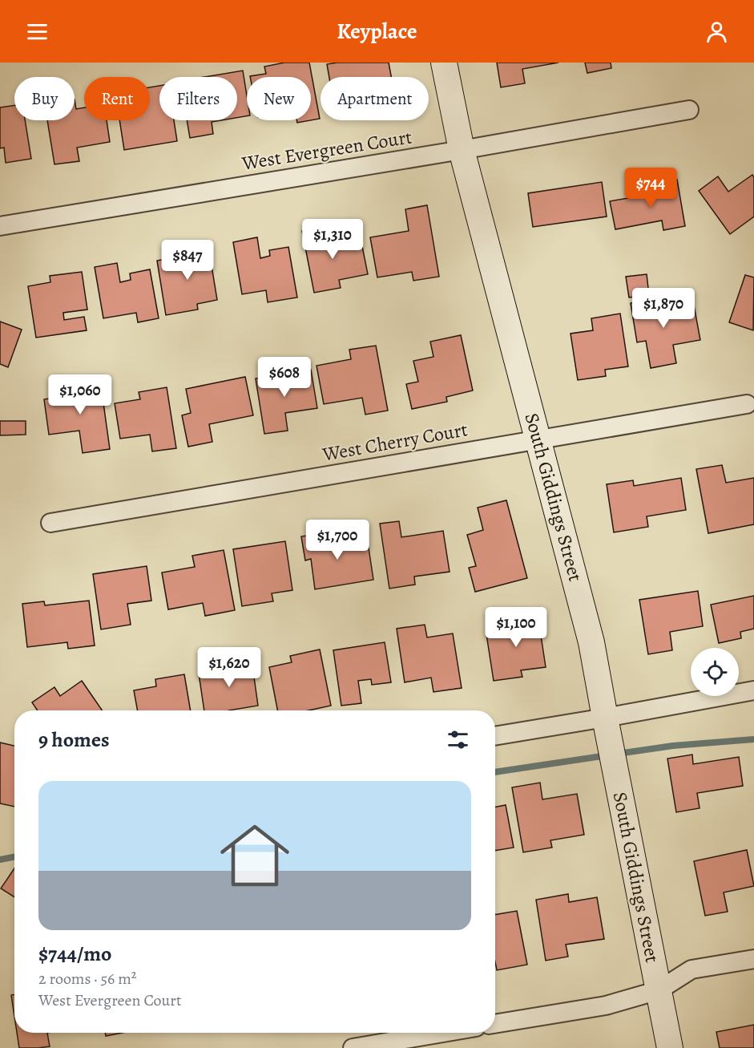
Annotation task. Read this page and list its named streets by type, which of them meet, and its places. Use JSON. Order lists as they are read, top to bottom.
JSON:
{
  "streets": {
    "street": ["West Evergreen Court", "West Cherry Court", "South Giddings Street"]
  },
  "crossings": [
    ["West Evergreen Court", "South Giddings Street"],
    ["West Cherry Court", "South Giddings Street"]
  ],
  "page": {
    "header": "Keyplace",
    "chip": [
      "Buy",
      "Rent",
      "Filters",
      "New",
      "Apartment"
    ],
    "price": [
      "$744",
      "$1,310",
      "$847",
      "$1,870",
      "$608",
      "$1,060",
      "$1,700",
      "$1,100",
      "$1,620"
    ],
    "heading": "9 homes",
    "list": [
      {
        "name": "$744/mo",
        "note": "2 rooms · 56 m² · West Evergreen Court"
      }
    ]
  }
}
